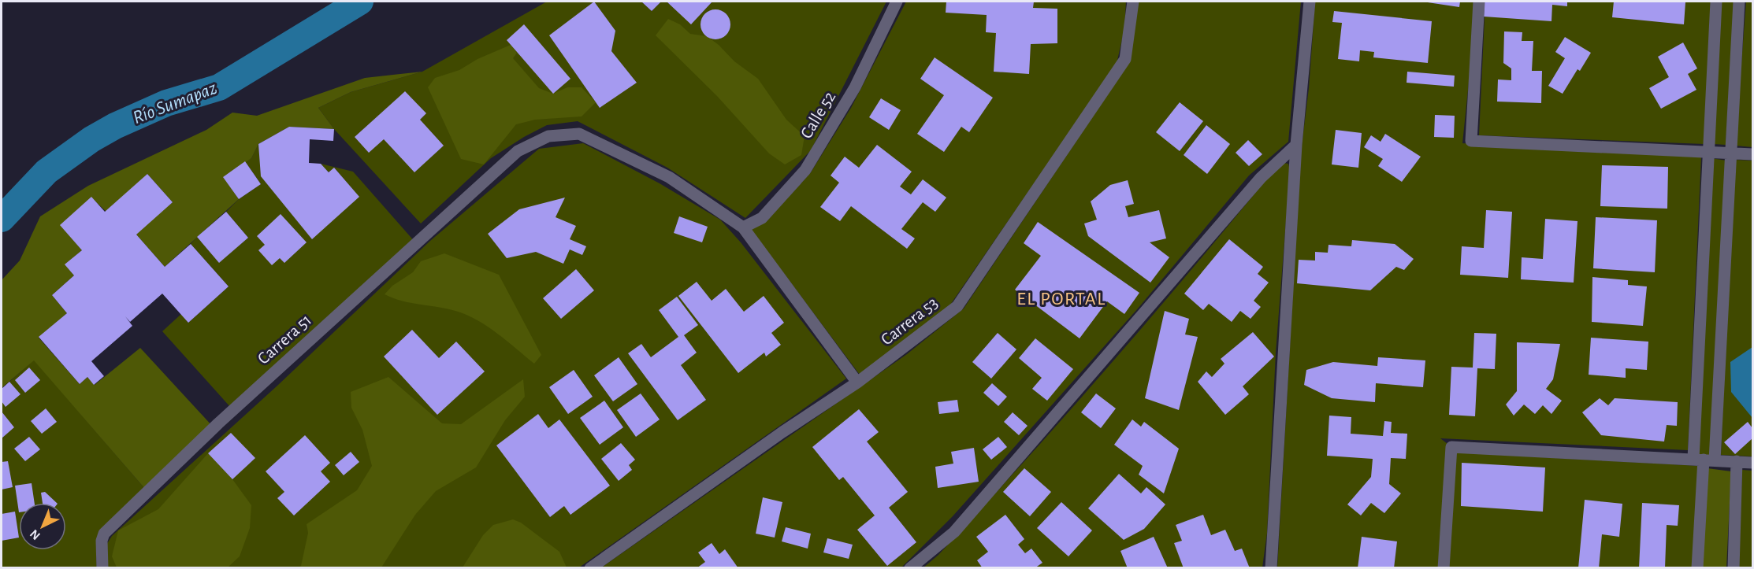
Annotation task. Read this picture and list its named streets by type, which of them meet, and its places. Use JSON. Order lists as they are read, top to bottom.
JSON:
{
  "streets": {
    "street": ["Calle 52", "Carrera 53", "Carrera 51"]
  },
  "crossings": [
    ["Calle 52", "Carrera 51"],
    ["Carrera 53", "Carrera 51"]
  ],
  "districts": ["EL PORTAL"],
  "water": ["Río Sumapaz"],
  "north": "bottom left"
}
